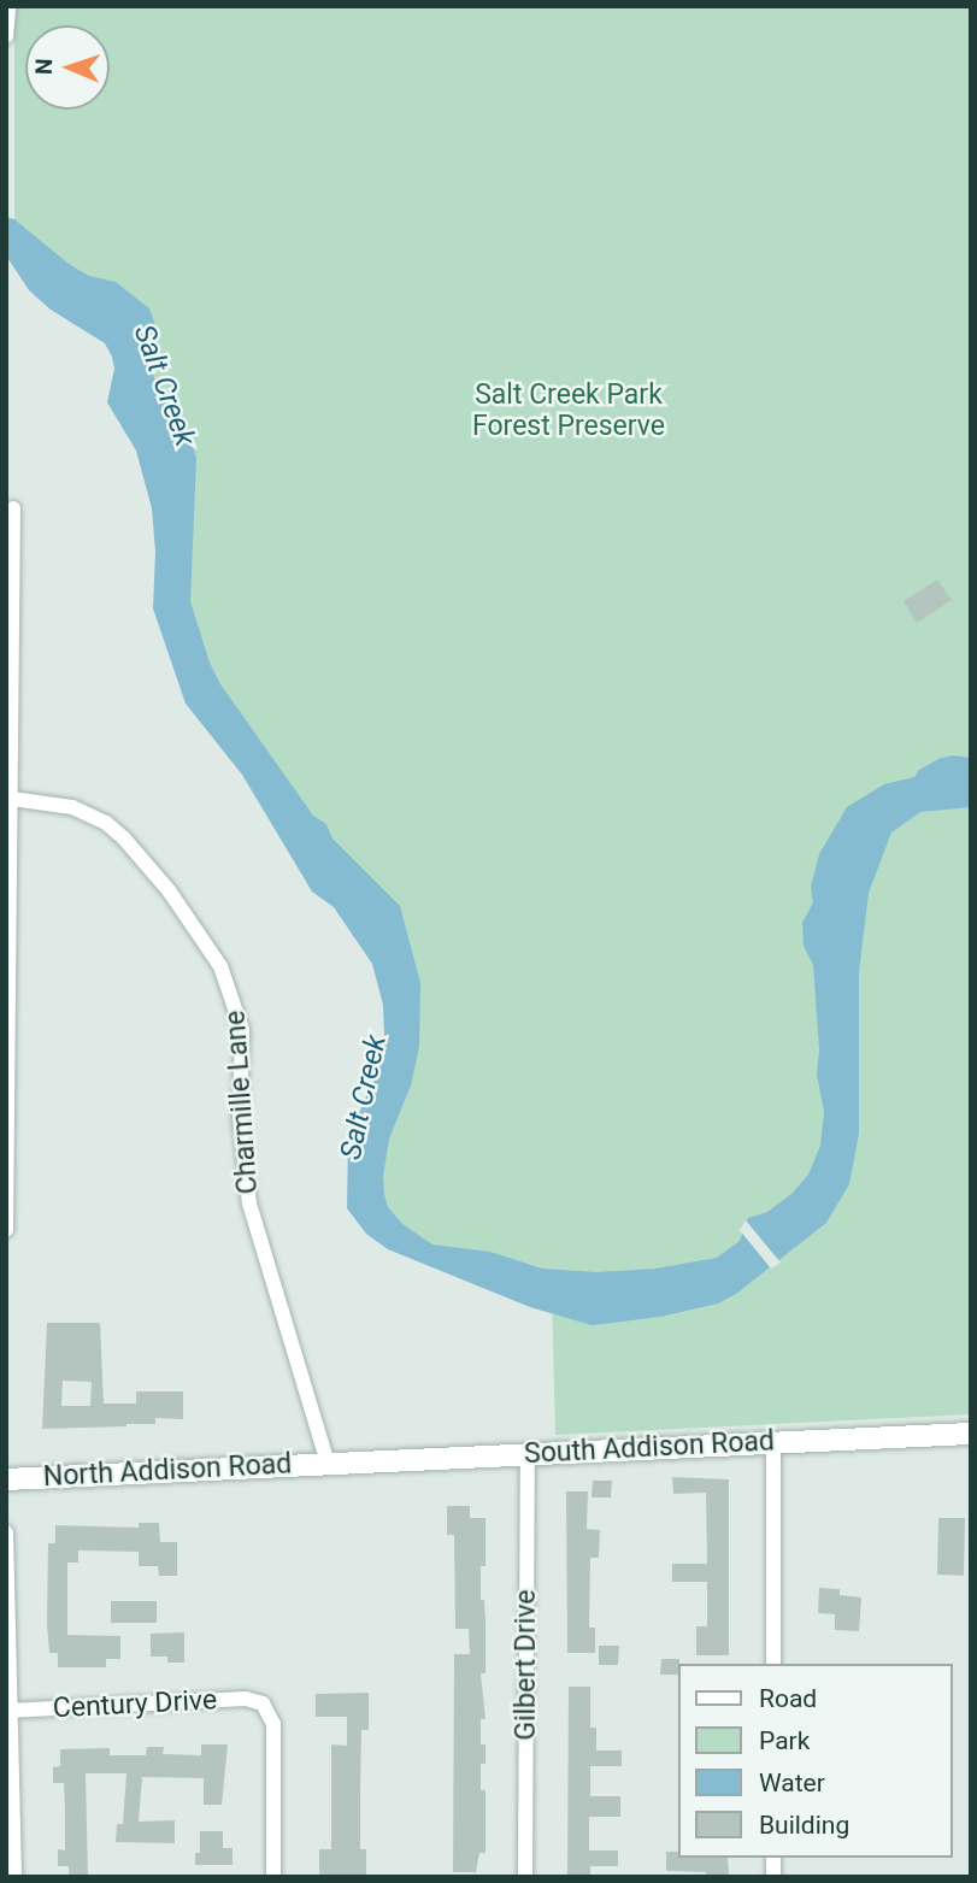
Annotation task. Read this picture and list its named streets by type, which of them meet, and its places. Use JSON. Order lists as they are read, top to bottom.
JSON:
{
  "streets": {
    "street": [
      "Charmille Lane",
      "South Addison Road",
      "North Addison Road",
      "Gilbert Drive",
      "Century Drive"
    ]
  },
  "crossings": [
    ["Charmille Lane", "South Addison Road"],
    ["Charmille Lane", "North Addison Road"],
    ["South Addison Road", "North Addison Road"],
    ["South Addison Road", "Gilbert Drive"]
  ],
  "water": ["Salt Creek"],
  "parks": ["Salt Creek Park Forest Preserve"],
  "legend": [
    "Road",
    "Park",
    "Water",
    "Building"
  ],
  "north": "left"
}
